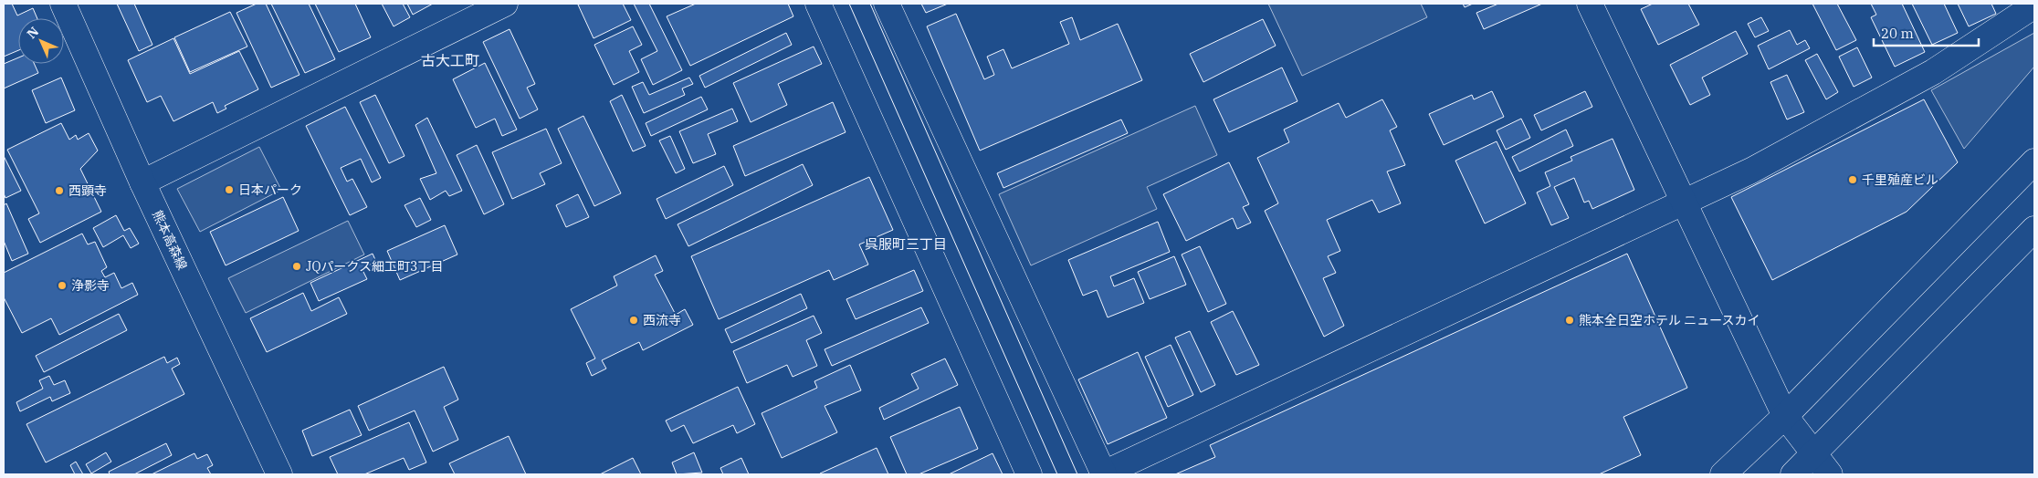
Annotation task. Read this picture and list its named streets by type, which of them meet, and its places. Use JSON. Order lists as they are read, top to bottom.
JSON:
{
  "streets": {
    "street": ["熊本高森線"]
  },
  "districts": ["古大工町", "呉服町三丁目"],
  "places": [
    "千里殖産ビル",
    "日本パーク",
    "西顕寺",
    "JQパークス細工町3丁目",
    "浄影寺",
    "西流寺",
    "熊本全日空ホテル ニュースカイ"
  ],
  "scale_bar": "20 m",
  "north": "top left"
}
